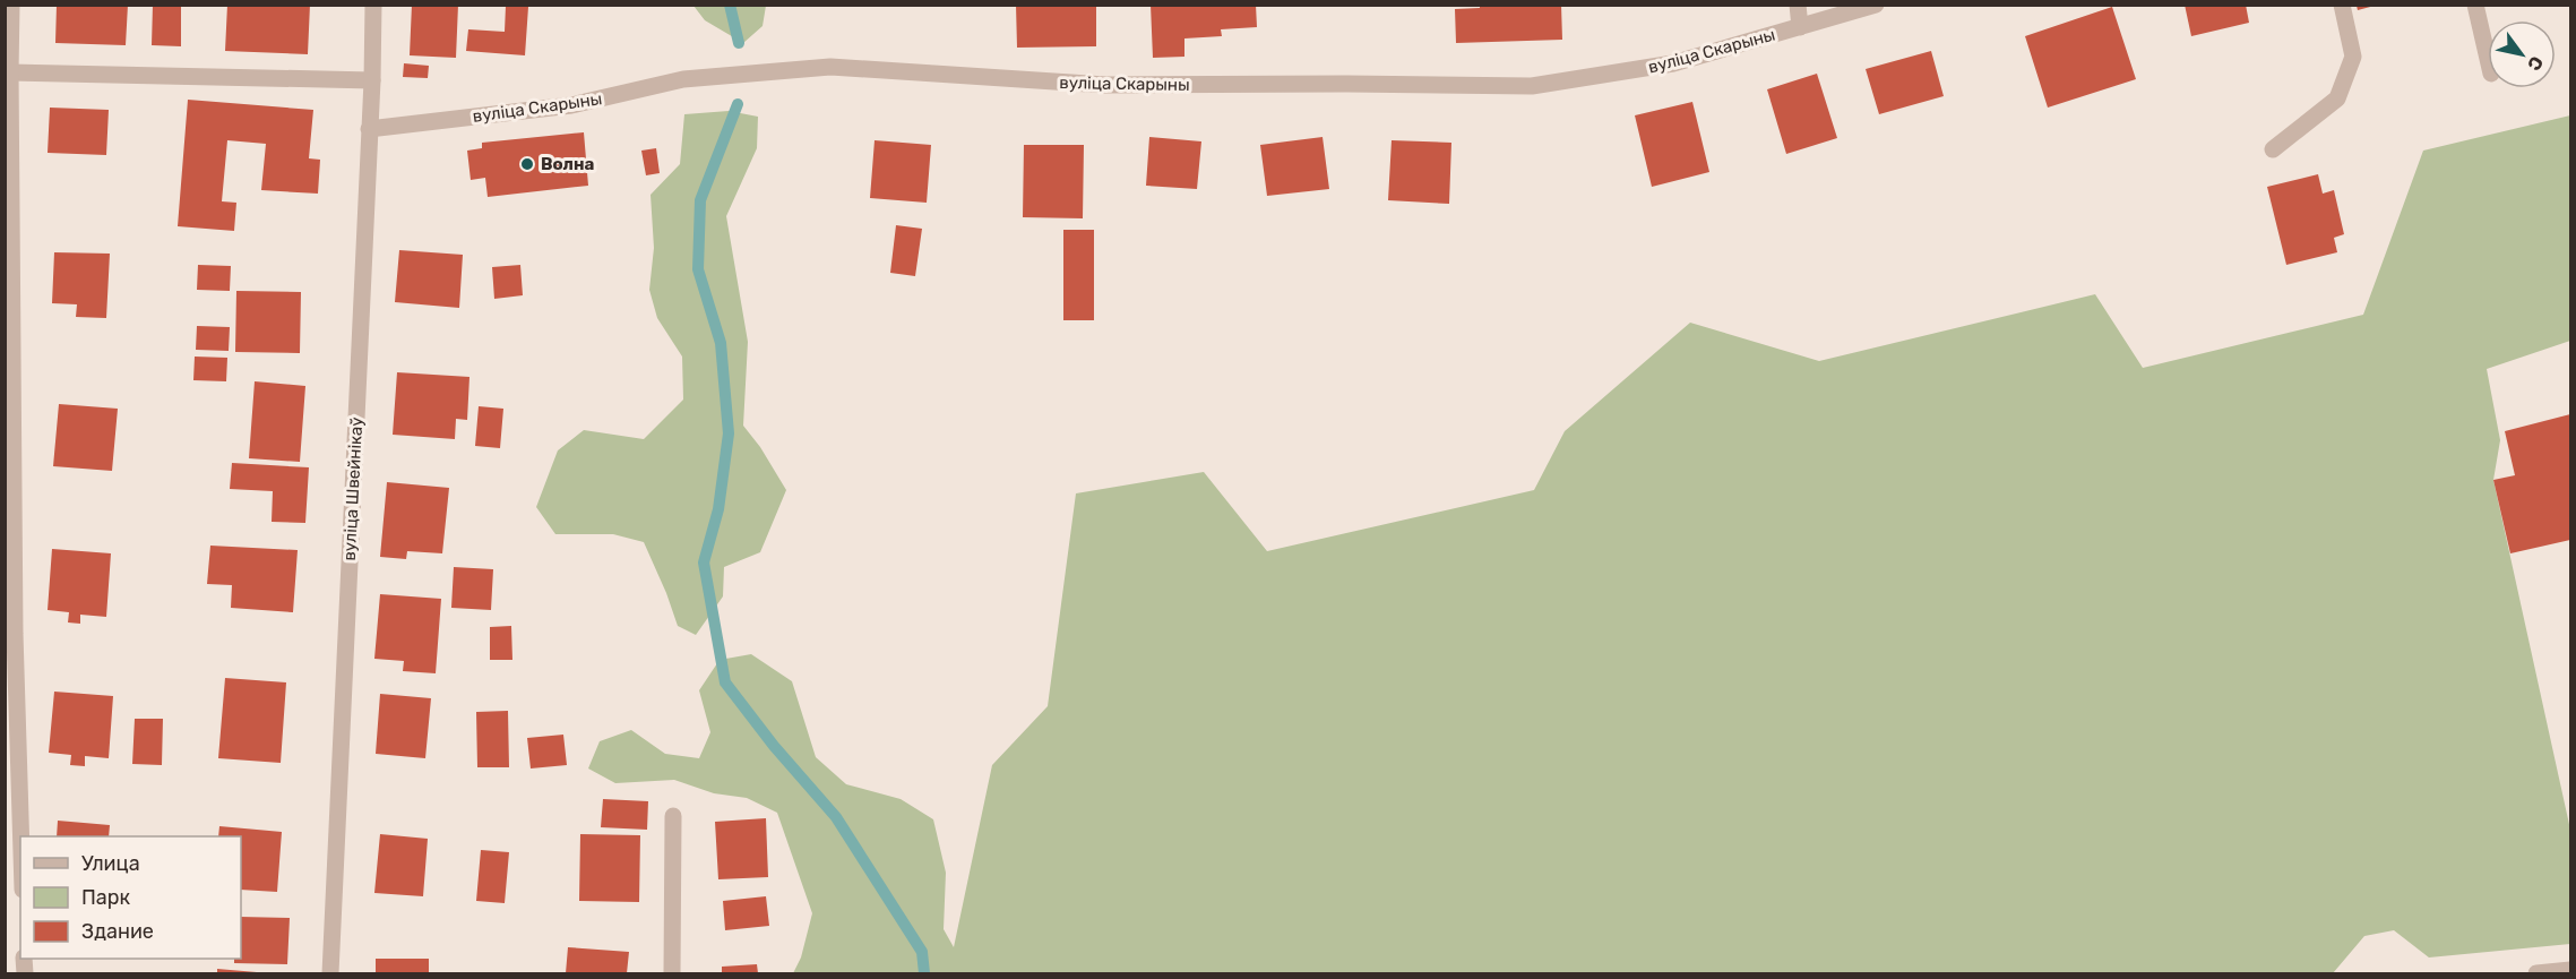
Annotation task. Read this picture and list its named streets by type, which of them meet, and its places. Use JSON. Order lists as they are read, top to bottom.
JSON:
{
  "streets": {
    "street": ["вуліца Скарыны", "вуліца Швейнікаў"]
  },
  "crossings": [
    ["вуліца Скарыны", "вуліца Швейнікаў"]
  ],
  "places": ["Волна"],
  "legend": ["Улица", "Парк", "Здание"],
  "north": "bottom right"
}
